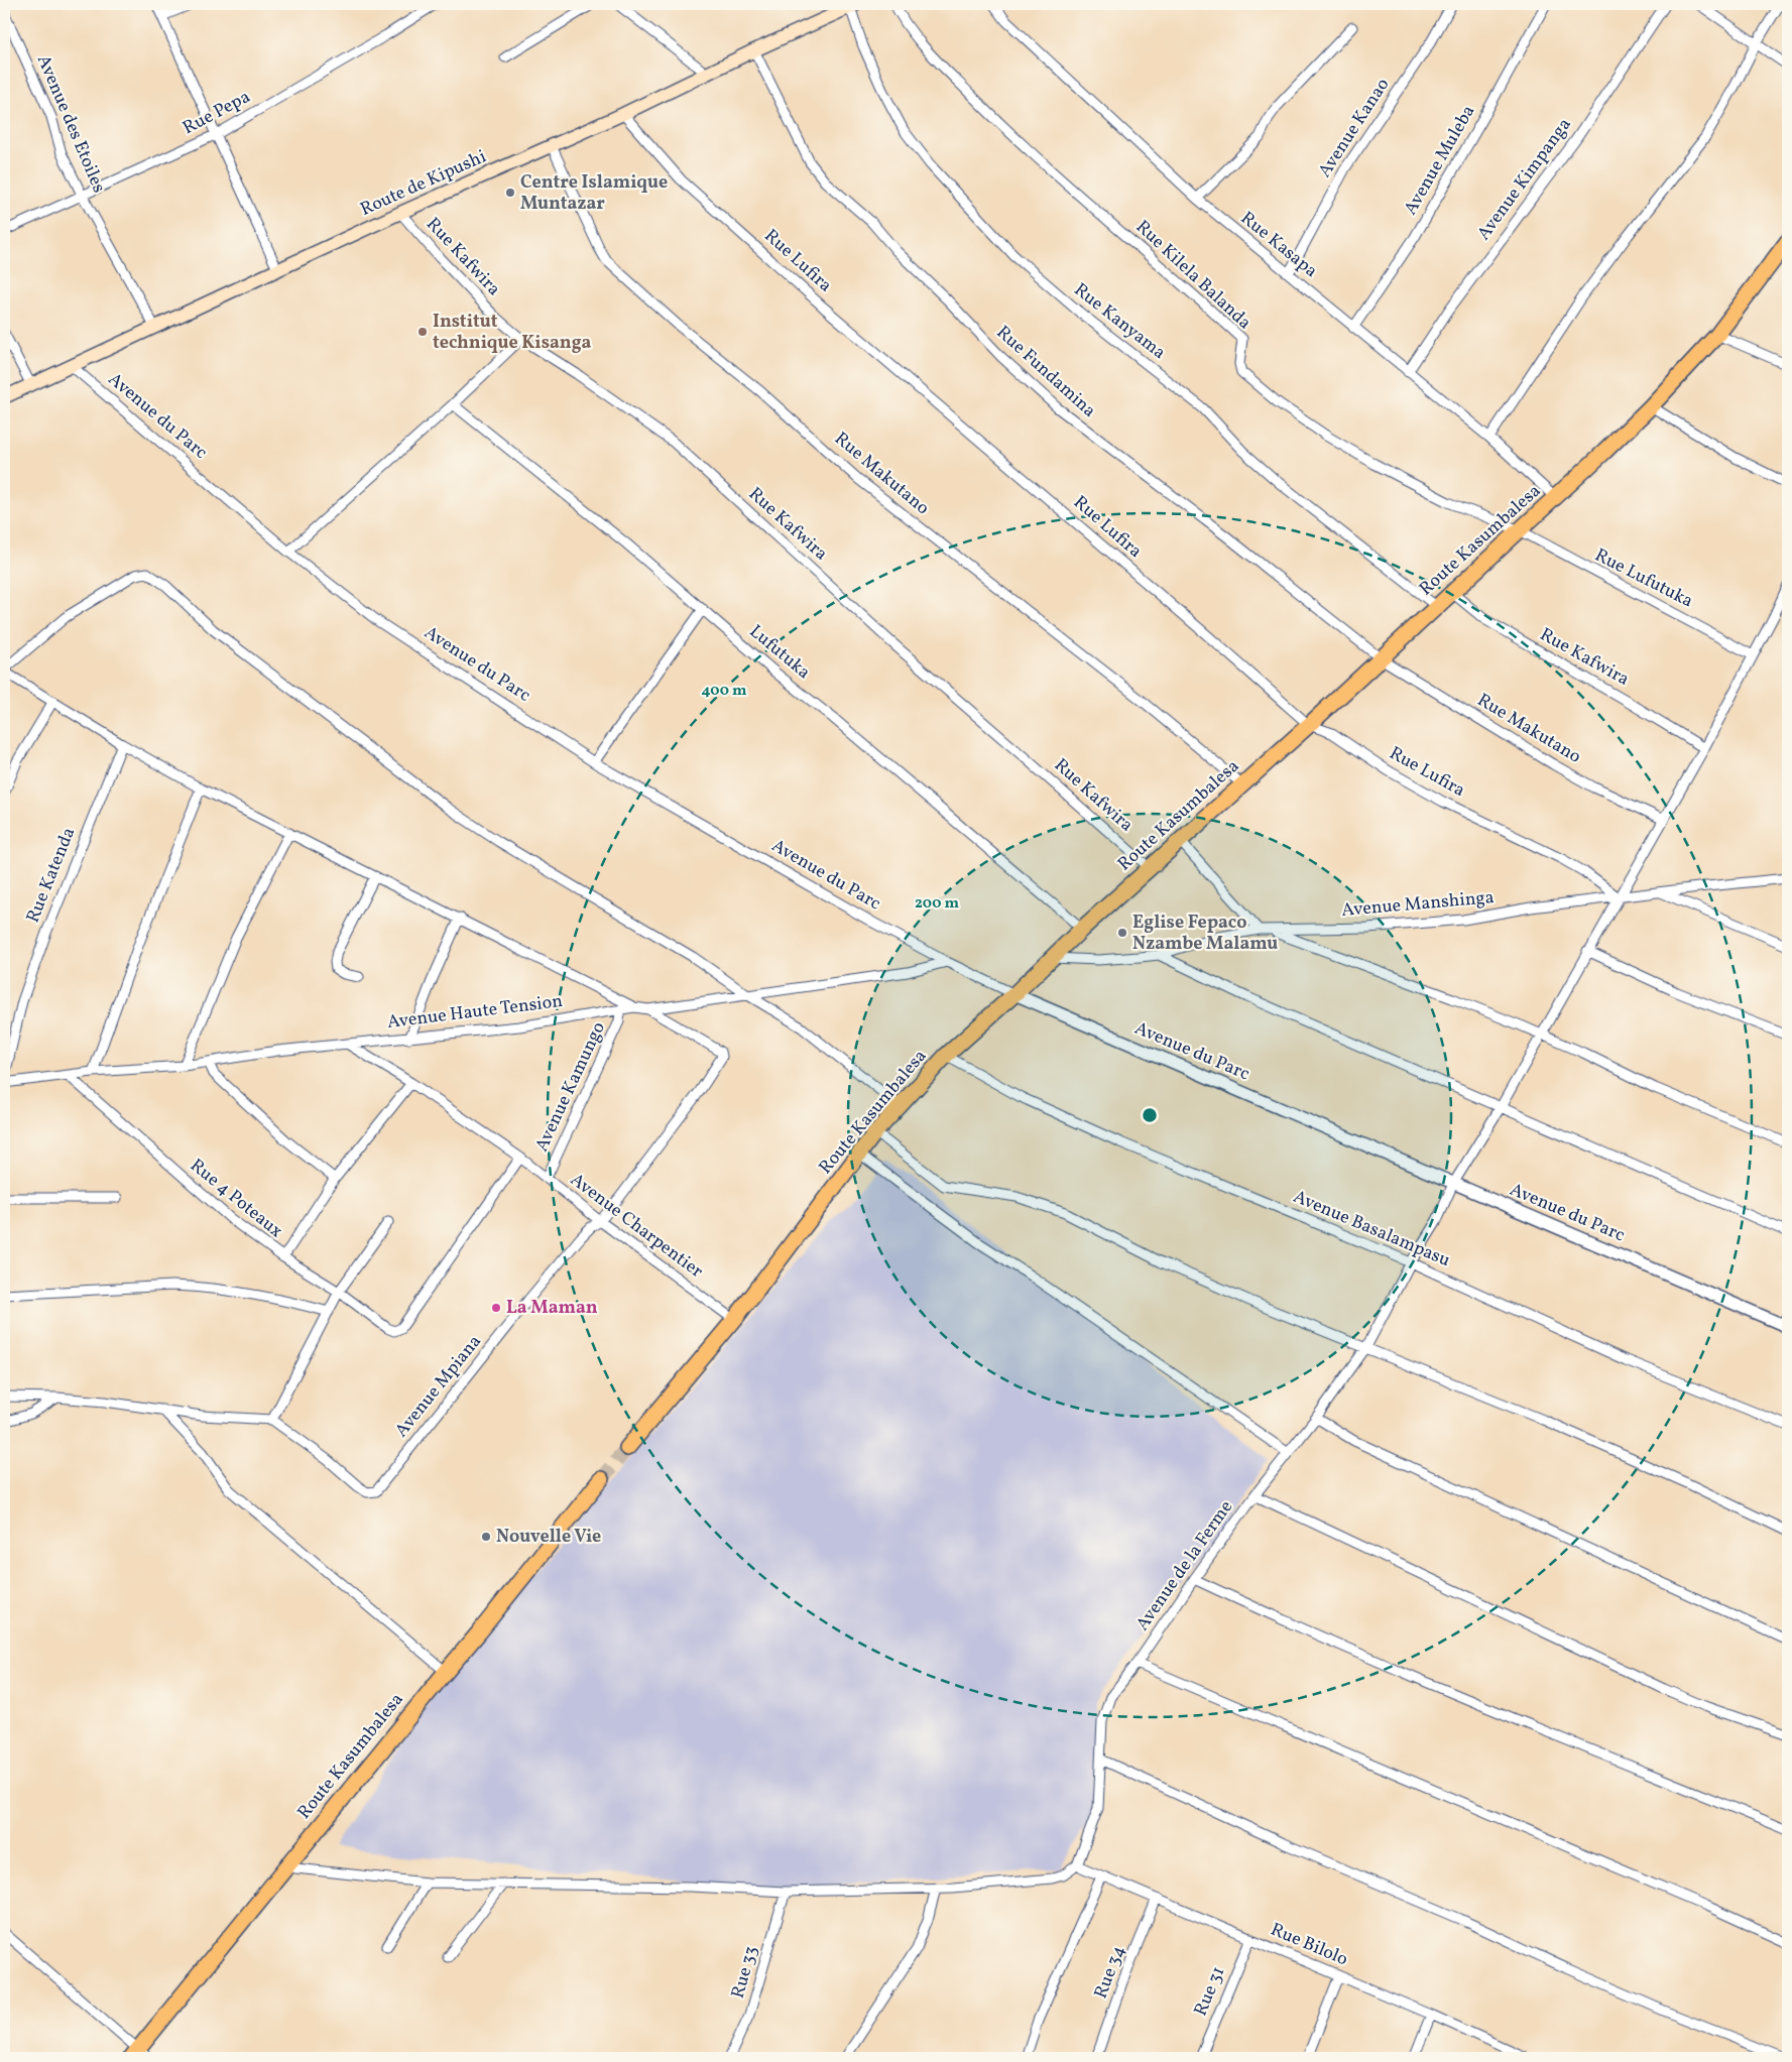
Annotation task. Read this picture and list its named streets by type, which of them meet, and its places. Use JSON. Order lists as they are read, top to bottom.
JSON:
{
  "streets": {
    "highway": ["Route Kasumbalesa"],
    "main road": ["Route de Kipushi"],
    "street": [
      "Rue Pepa",
      "Avenue des Etoiles",
      "Avenue Kanao",
      "Avenue Muleba",
      "Avenue Kimpanga",
      "Rue Kasapa",
      "Rue Kafwira",
      "Rue Lufira",
      "Rue Kilela Balanda",
      "Rue Kanyama",
      "Rue Fundamina",
      "Avenue du Parc",
      "Rue Makutano",
      "Rue Lufutuka",
      "Lufutuka",
      "Rue Katenda",
      "Avenue Manshinga",
      "Avenue Haute Tension",
      "Avenue Kamungo",
      "Rue 4 Poteaux",
      "Avenue Charpentier",
      "Avenue Basalampasu",
      "Avenue Mpiana",
      "Avenue de la Ferme",
      "Rue Bilolo",
      "Rue 33",
      "Rue 34",
      "Rue 31"
    ]
  },
  "crossings": [
    ["Rue Pepa", "Avenue des Etoiles"],
    ["Avenue des Etoiles", "Route de Kipushi"],
    ["Avenue Kanao", "Rue Kasapa"],
    ["Avenue Muleba", "Rue Kasapa"],
    ["Avenue Kimpanga", "Rue Kasapa"],
    ["Route de Kipushi", "Rue Kafwira"],
    ["Route de Kipushi", "Rue Lufira"],
    ["Route de Kipushi", "Rue Kanyama"],
    ["Route de Kipushi", "Rue Fundamina"],
    ["Route de Kipushi", "Avenue du Parc"],
    ["Route de Kipushi", "Rue Makutano"],
    ["Rue Kasapa", "Route Kasumbalesa"],
    ["Rue Kafwira", "Route Kasumbalesa"],
    ["Rue Kafwira", "Avenue de la Ferme"],
    ["Rue Lufira", "Route Kasumbalesa"],
    ["Rue Lufira", "Avenue Manshinga"],
    ["Rue Lufira", "Avenue de la Ferme"],
    ["Rue Kilela Balanda", "Route Kasumbalesa"],
    ["Rue Kilela Balanda", "Rue Lufutuka"],
    ["Rue Kanyama", "Route Kasumbalesa"],
    ["Rue Fundamina", "Rue Makutano"],
    ["Rue Fundamina", "Route Kasumbalesa"],
    ["Avenue du Parc", "Route Kasumbalesa"],
    ["Avenue du Parc", "Avenue Haute Tension"],
    ["Avenue du Parc", "Avenue de la Ferme"],
    ["Rue Makutano", "Route Kasumbalesa"],
    ["Rue Makutano", "Avenue de la Ferme"],
    ["Route Kasumbalesa", "Rue Lufutuka"],
    ["Route Kasumbalesa", "Lufutuka"],
    ["Route Kasumbalesa", "Avenue Manshinga"],
    ["Route Kasumbalesa", "Avenue Charpentier"],
    ["Route Kasumbalesa", "Avenue Basalampasu"],
    ["Rue Lufutuka", "Avenue de la Ferme"],
    ["Rue Katenda", "Avenue Haute Tension"],
    ["Avenue Manshinga", "Avenue de la Ferme"],
    ["Avenue Haute Tension", "Avenue Kamungo"],
    ["Avenue Haute Tension", "Rue 4 Poteaux"],
    ["Avenue Haute Tension", "Avenue Charpentier"],
    ["Avenue Haute Tension", "Avenue Mpiana"],
    ["Avenue Kamungo", "Avenue Charpentier"],
    ["Rue 4 Poteaux", "Avenue Charpentier"],
    ["Avenue Charpentier", "Avenue Mpiana"],
    ["Avenue Basalampasu", "Avenue de la Ferme"],
    ["Avenue de la Ferme", "Rue Bilolo"],
    ["Rue Bilolo", "Rue 34"],
    ["Rue Bilolo", "Rue 31"]
  ],
  "places": [
    "Centre Islamique Muntazar",
    "Institut technique Kisanga",
    "Eglise Fepaco Nzambe Malamu",
    "La Maman",
    "Nouvelle Vie"
  ],
  "rings": ["400 m", "200 m"]
}
